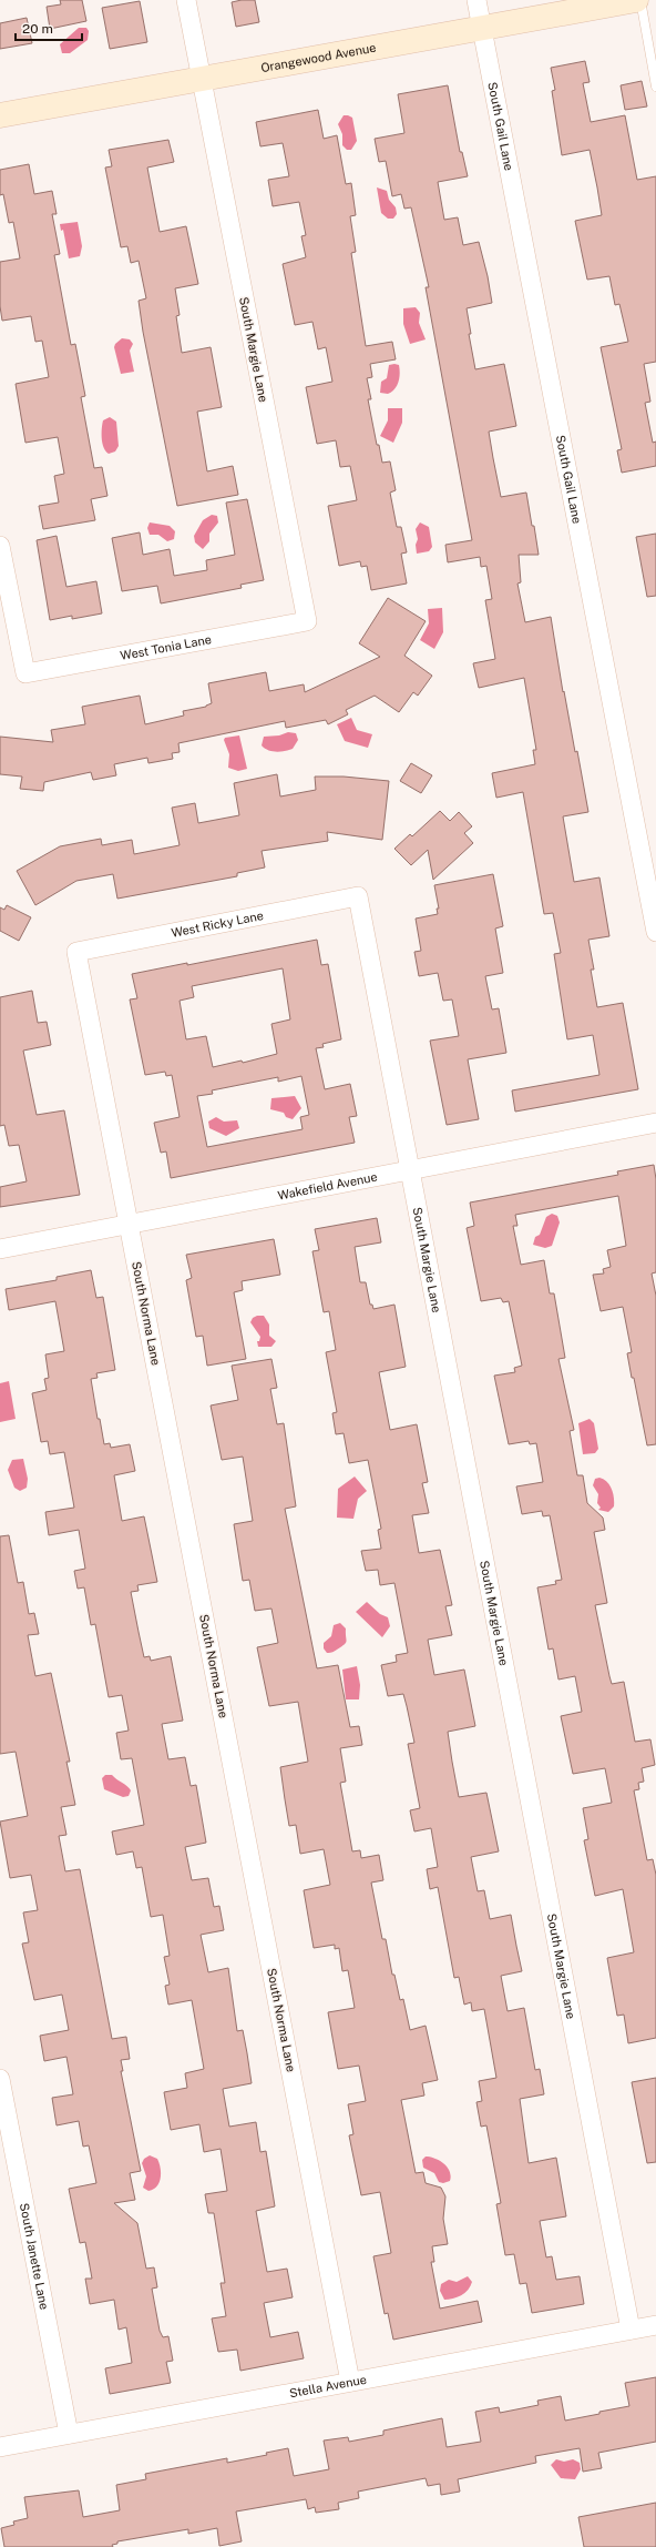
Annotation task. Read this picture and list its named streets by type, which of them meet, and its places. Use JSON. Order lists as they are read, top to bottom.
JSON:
{
  "streets": {
    "main road": ["Orangewood Avenue"],
    "street": [
      "South Gail Lane",
      "South Margie Lane",
      "West Tonia Lane",
      "West Ricky Lane",
      "Wakefield Avenue",
      "South Norma Lane",
      "South Janette Lane",
      "Stella Avenue"
    ]
  },
  "crossings": [
    ["Orangewood Avenue", "South Gail Lane"],
    ["Orangewood Avenue", "South Margie Lane"],
    ["South Margie Lane", "West Tonia Lane"],
    ["South Margie Lane", "West Ricky Lane"],
    ["South Margie Lane", "Wakefield Avenue"],
    ["South Margie Lane", "Stella Avenue"],
    ["West Ricky Lane", "South Norma Lane"],
    ["Wakefield Avenue", "South Norma Lane"],
    ["South Norma Lane", "Stella Avenue"],
    ["South Janette Lane", "Stella Avenue"]
  ],
  "scale_bar": "20 m"
}
